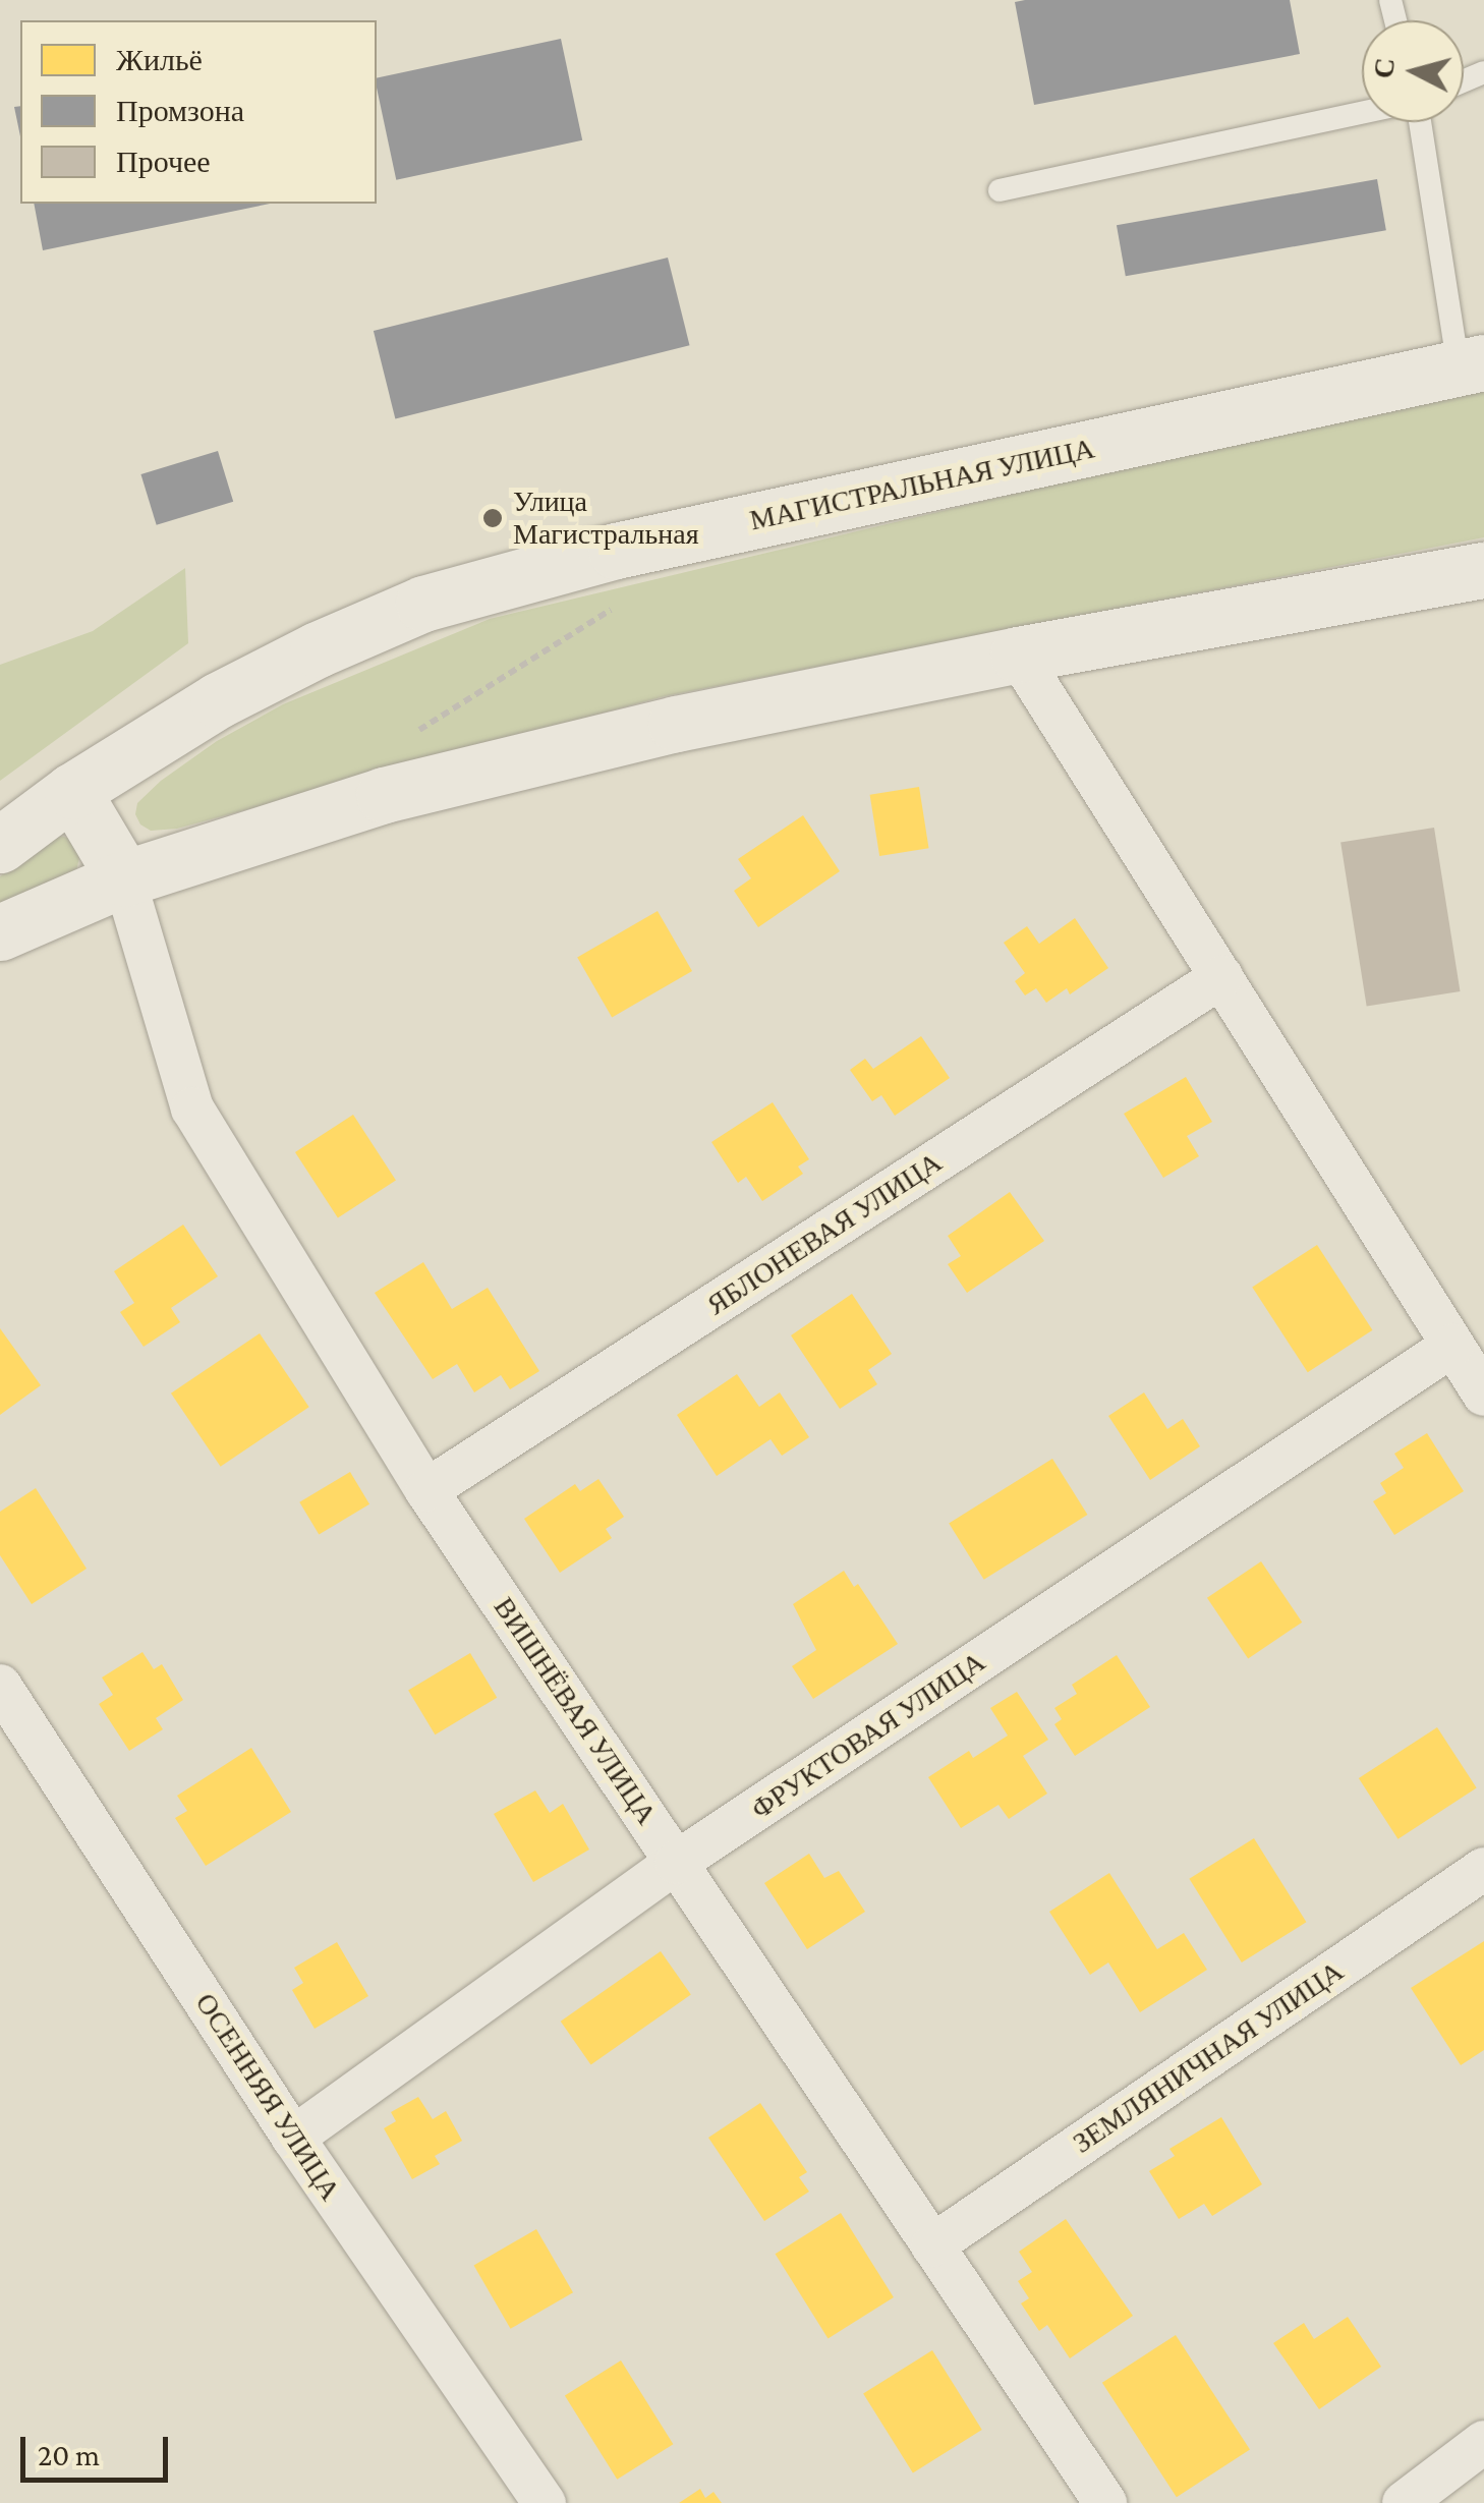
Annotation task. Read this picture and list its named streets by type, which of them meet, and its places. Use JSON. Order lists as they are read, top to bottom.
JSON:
{
  "streets": {
    "main road": ["МАГИСТРАЛЬНАЯ УЛИЦА"],
    "street": [
      "ЯБЛОНЕВАЯ УЛИЦА",
      "ВИШНЁВАЯ УЛИЦА",
      "ФРУКТОВАЯ УЛИЦА",
      "ЗЕМЛЯНИЧНАЯ УЛИЦА",
      "ОСЕННЯЯ УЛИЦА"
    ]
  },
  "crossings": [
    ["ЯБЛОНЕВАЯ УЛИЦА", "ВИШНЁВАЯ УЛИЦА"],
    ["ВИШНЁВАЯ УЛИЦА", "ФРУКТОВАЯ УЛИЦА"],
    ["ВИШНЁВАЯ УЛИЦА", "ЗЕМЛЯНИЧНАЯ УЛИЦА"],
    ["ФРУКТОВАЯ УЛИЦА", "ОСЕННЯЯ УЛИЦА"]
  ],
  "places": ["Улица Магистральная"],
  "legend": ["Жильё", "Промзона", "Прочее"],
  "scale_bar": "20 m",
  "north": "left"
}
